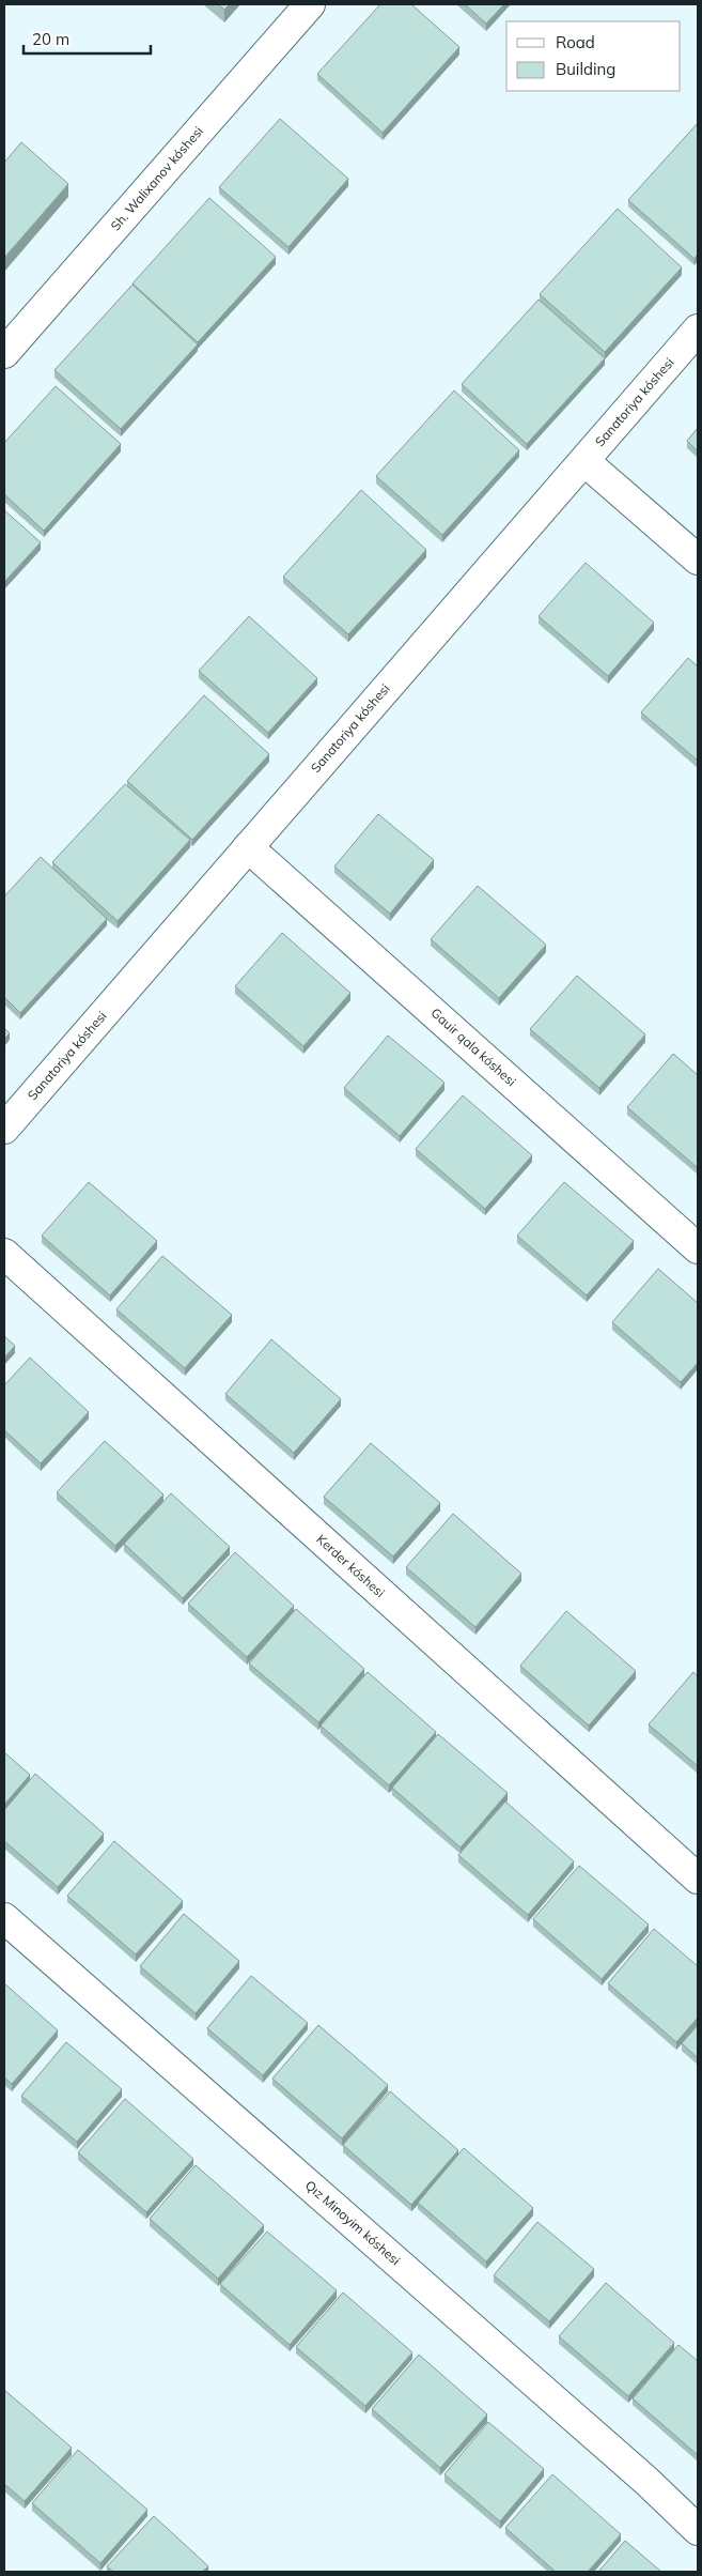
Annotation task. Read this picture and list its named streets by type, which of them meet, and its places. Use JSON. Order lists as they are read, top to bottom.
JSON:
{
  "streets": {
    "street": [
      "Sh. Walixanov kóshesi",
      "Sanatoriya kóshesi",
      "Gauir qala kóshesi",
      "Kerder kóshesi",
      "Qız Minayim kóshesi"
    ]
  },
  "crossings": [
    ["Sanatoriya kóshesi", "Gauir qala kóshesi"]
  ],
  "legend": ["Road", "Building"],
  "scale_bar": "20 m"
}
